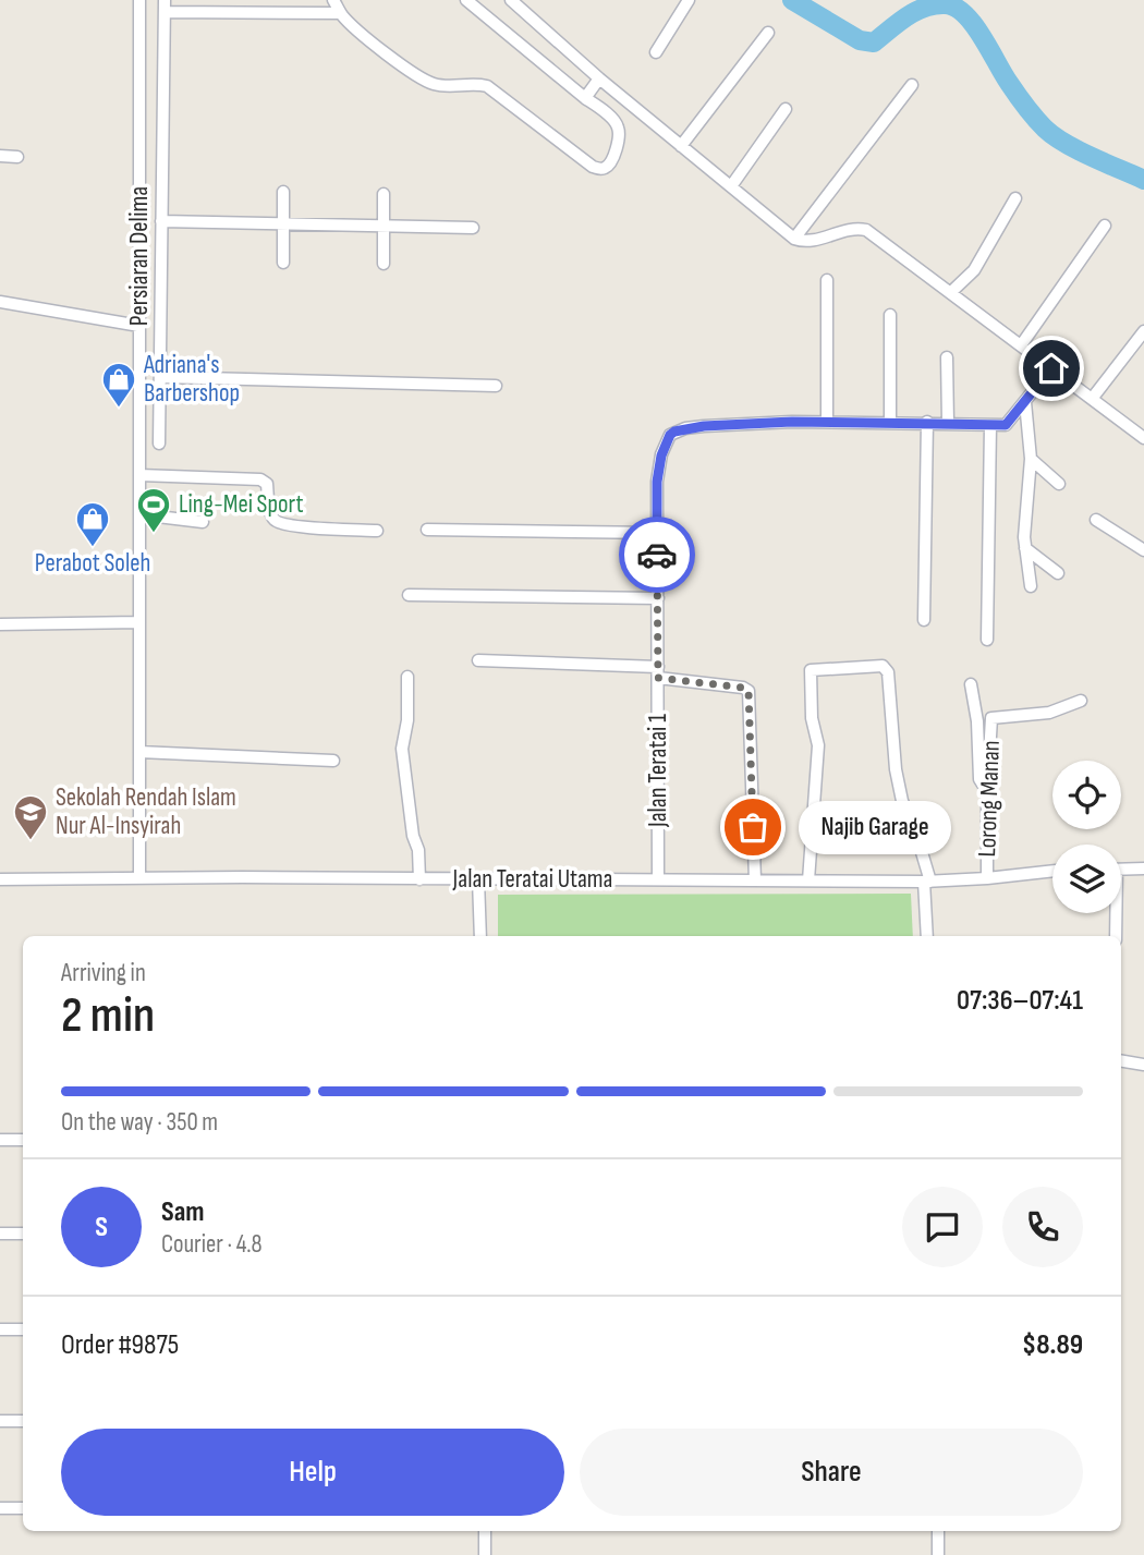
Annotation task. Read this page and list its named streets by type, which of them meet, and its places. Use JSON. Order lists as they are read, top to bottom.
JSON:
{
  "streets": {
    "street": [
      "Persiaran Delima",
      "Jalan Teratai 1",
      "Lorong Manan",
      "Jalan Teratai Utama"
    ]
  },
  "crossings": [
    ["Persiaran Delima", "Jalan Teratai Utama"],
    ["Jalan Teratai 1", "Jalan Teratai Utama"],
    ["Lorong Manan", "Jalan Teratai Utama"]
  ],
  "places": {
    "shop": ["Adriana's Barbershop", "Perabot Soleh"],
    "sports": ["Ling-Mei Sport"],
    "other": ["Najib Garage"],
    "school or university": ["Sekolah Rendah Islam Nur Al-Insyirah"]
  },
  "page": {
    "bubble": "Najib Garage",
    "heading": ["2 min", "Arriving in", "07:36–07:41"],
    "panel": [
      "Sam",
      "Courier · 4.8",
      "Order #9875",
      "$8.89"
    ],
    "bar": "On the way · 350 m",
    "round": "S",
    "buttons": ["Help", "Share"]
  }
}
